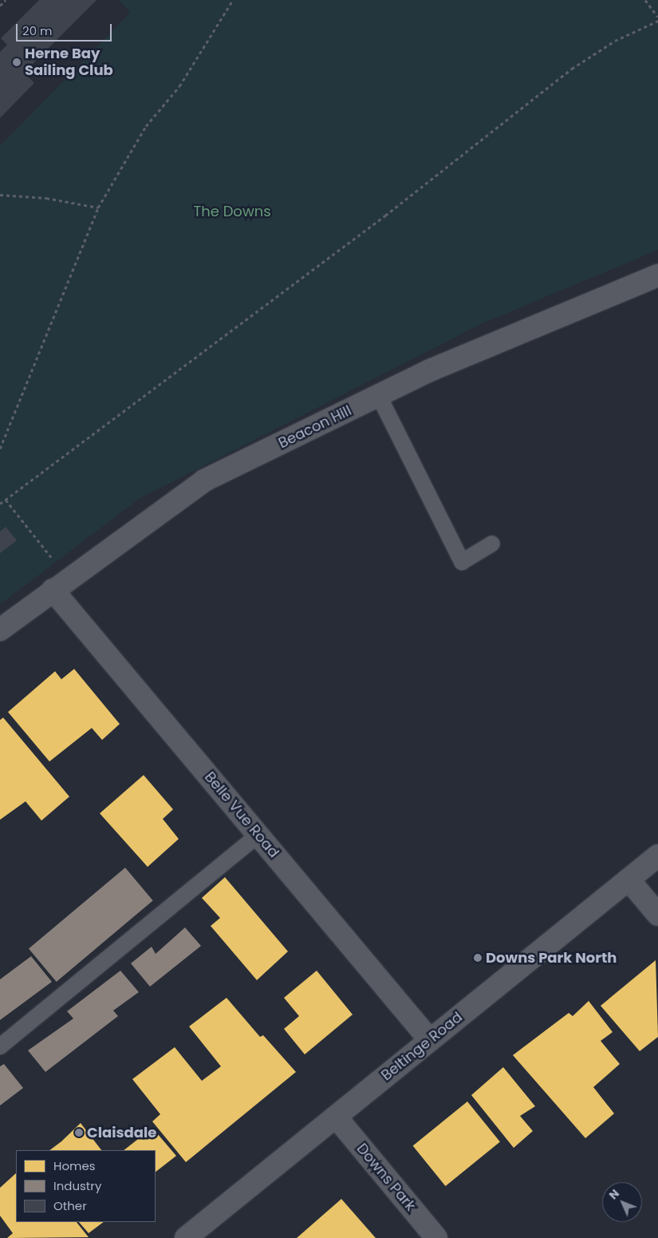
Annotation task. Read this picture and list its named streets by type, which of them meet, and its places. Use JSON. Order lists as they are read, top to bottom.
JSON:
{
  "streets": {
    "street": [
      "Beacon Hill",
      "Belle Vue Road",
      "Beltinge Road",
      "Downs Park"
    ]
  },
  "crossings": [
    ["Beacon Hill", "Belle Vue Road"],
    ["Belle Vue Road", "Beltinge Road"],
    ["Beltinge Road", "Downs Park"]
  ],
  "parks": ["The Downs"],
  "places": ["Herne Bay Sailing Club", "Downs Park North", "Claisdale"],
  "legend": ["Homes", "Industry", "Other"],
  "scale_bar": "20 m",
  "north": "top left"
}
